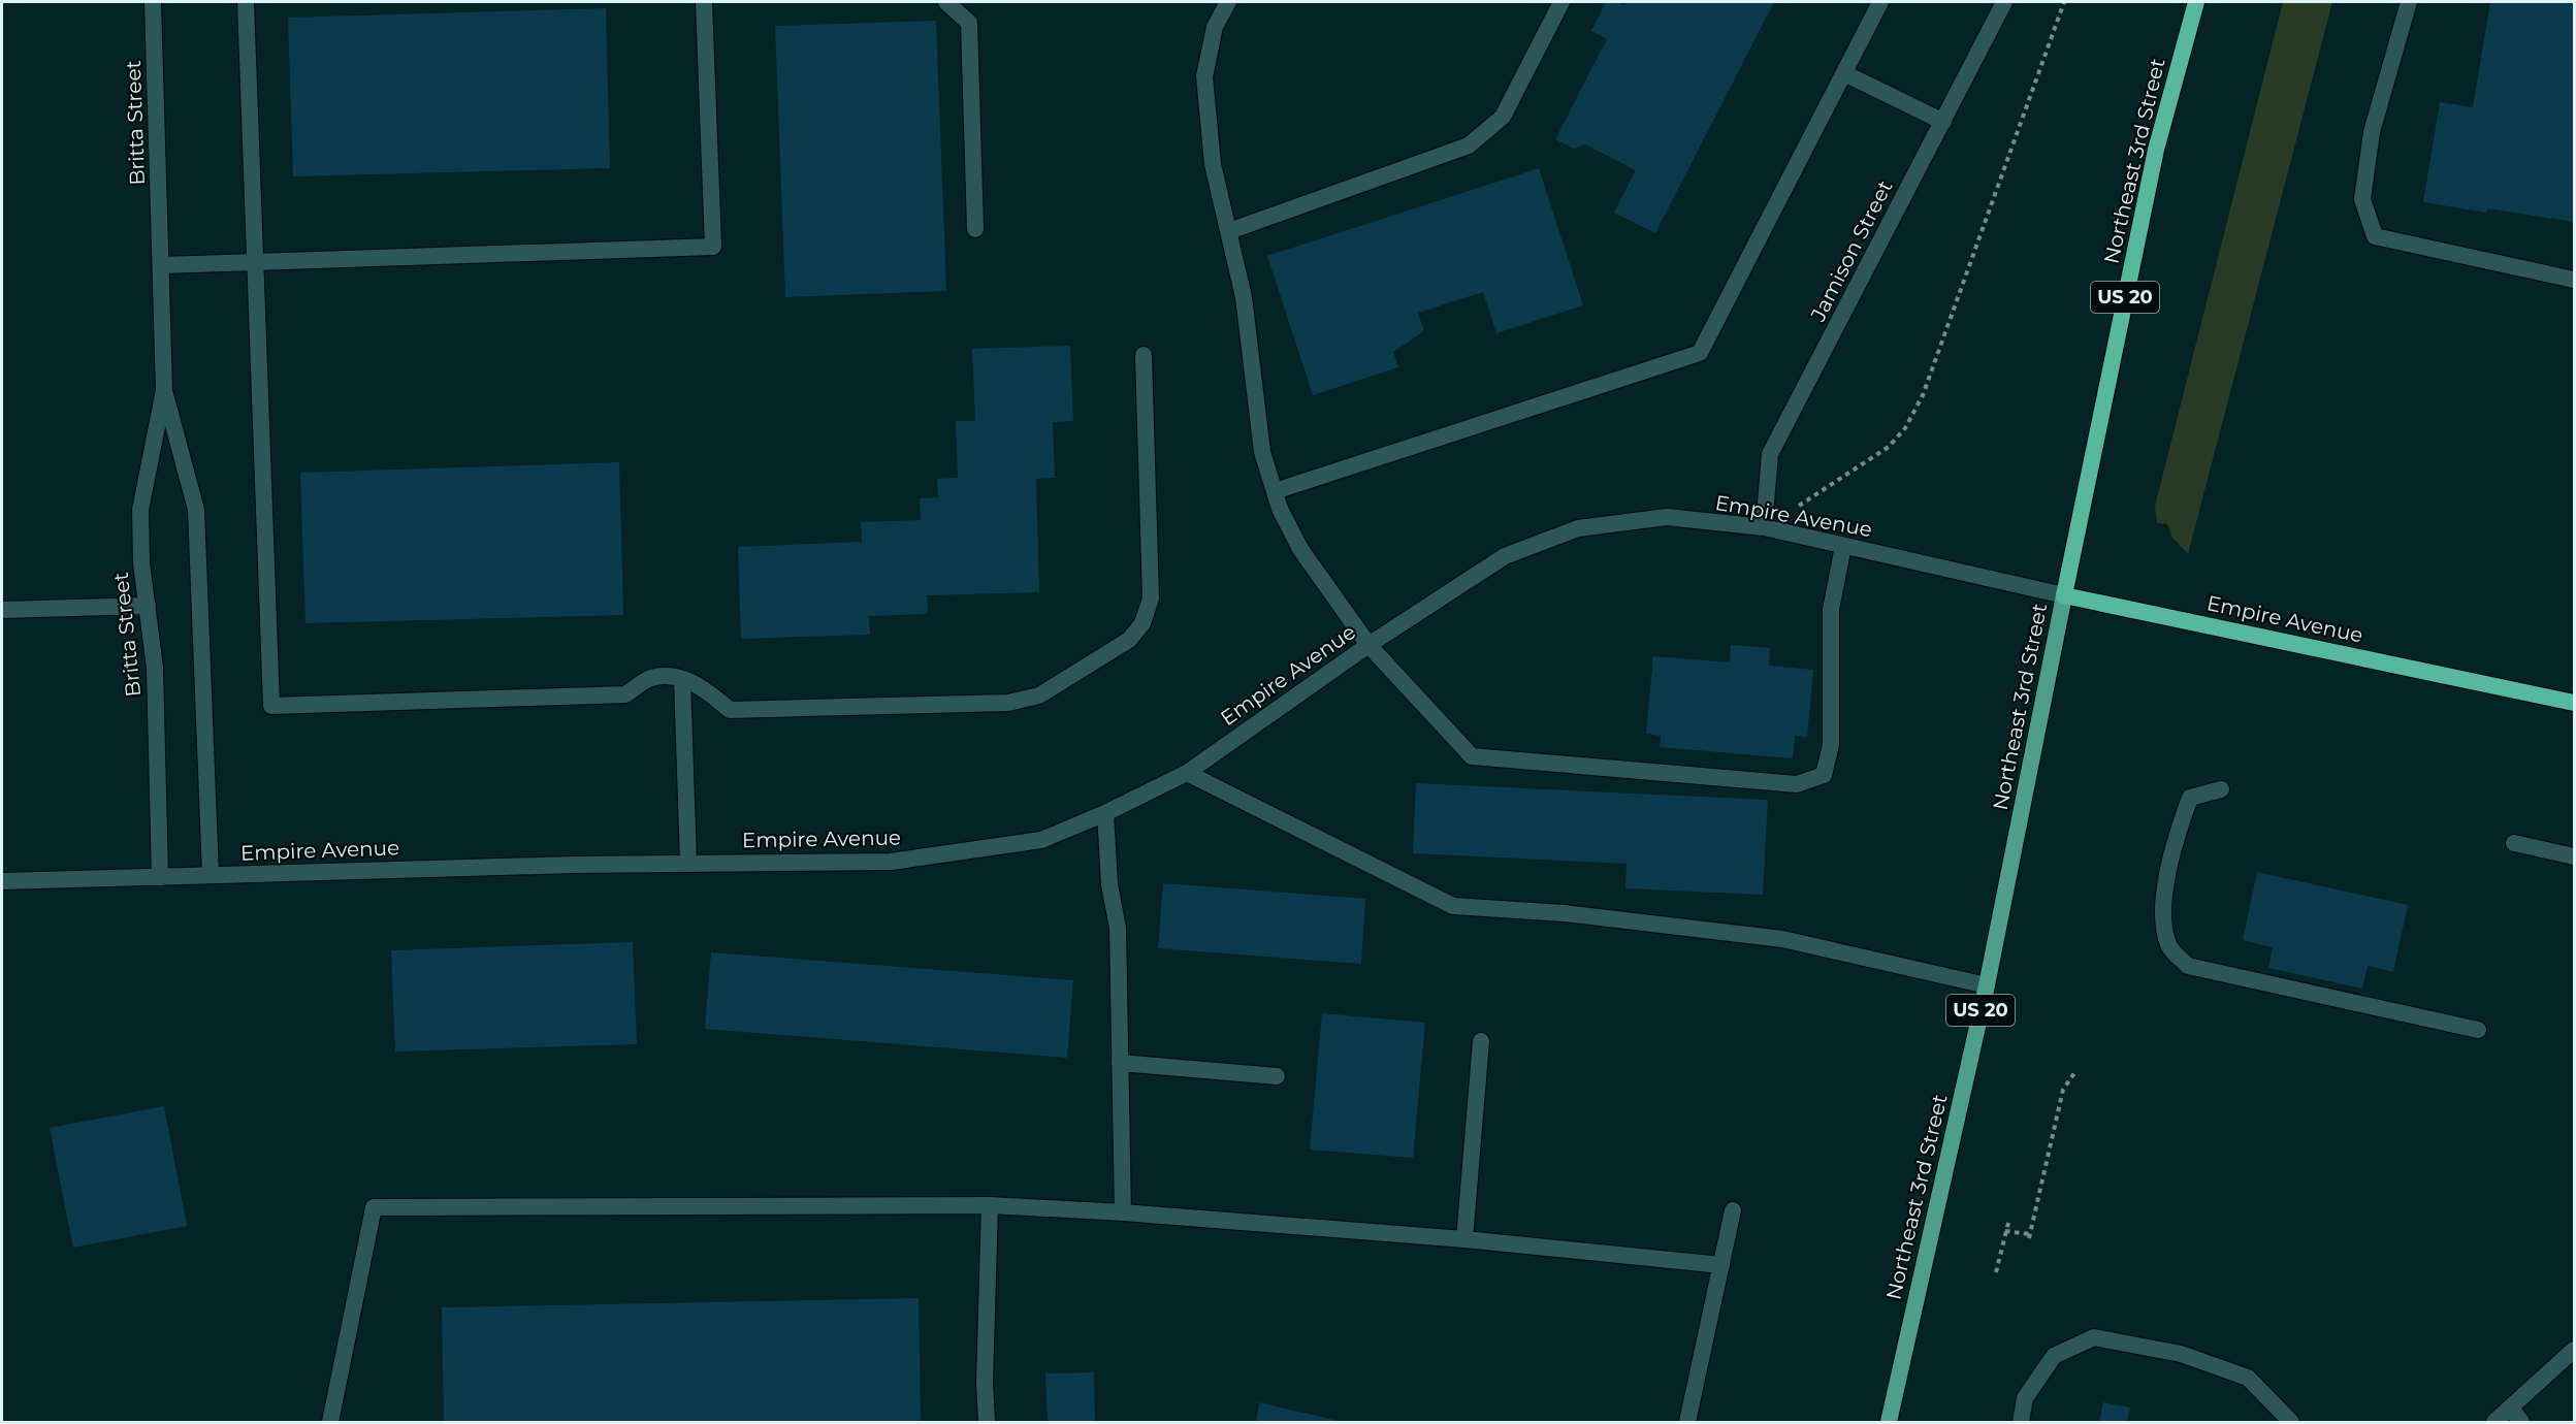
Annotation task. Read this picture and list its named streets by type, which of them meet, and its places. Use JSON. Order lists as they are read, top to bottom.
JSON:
{
  "streets": {
    "highway": ["Northeast 3rd Street", "US 20", "Empire Avenue"],
    "street": ["Britta Street", "Jamison Street"]
  },
  "crossings": [
    ["Britta Street", "Empire Avenue"],
    ["Northeast 3rd Street", "Empire Avenue"],
    ["Jamison Street", "Empire Avenue"]
  ]
}
